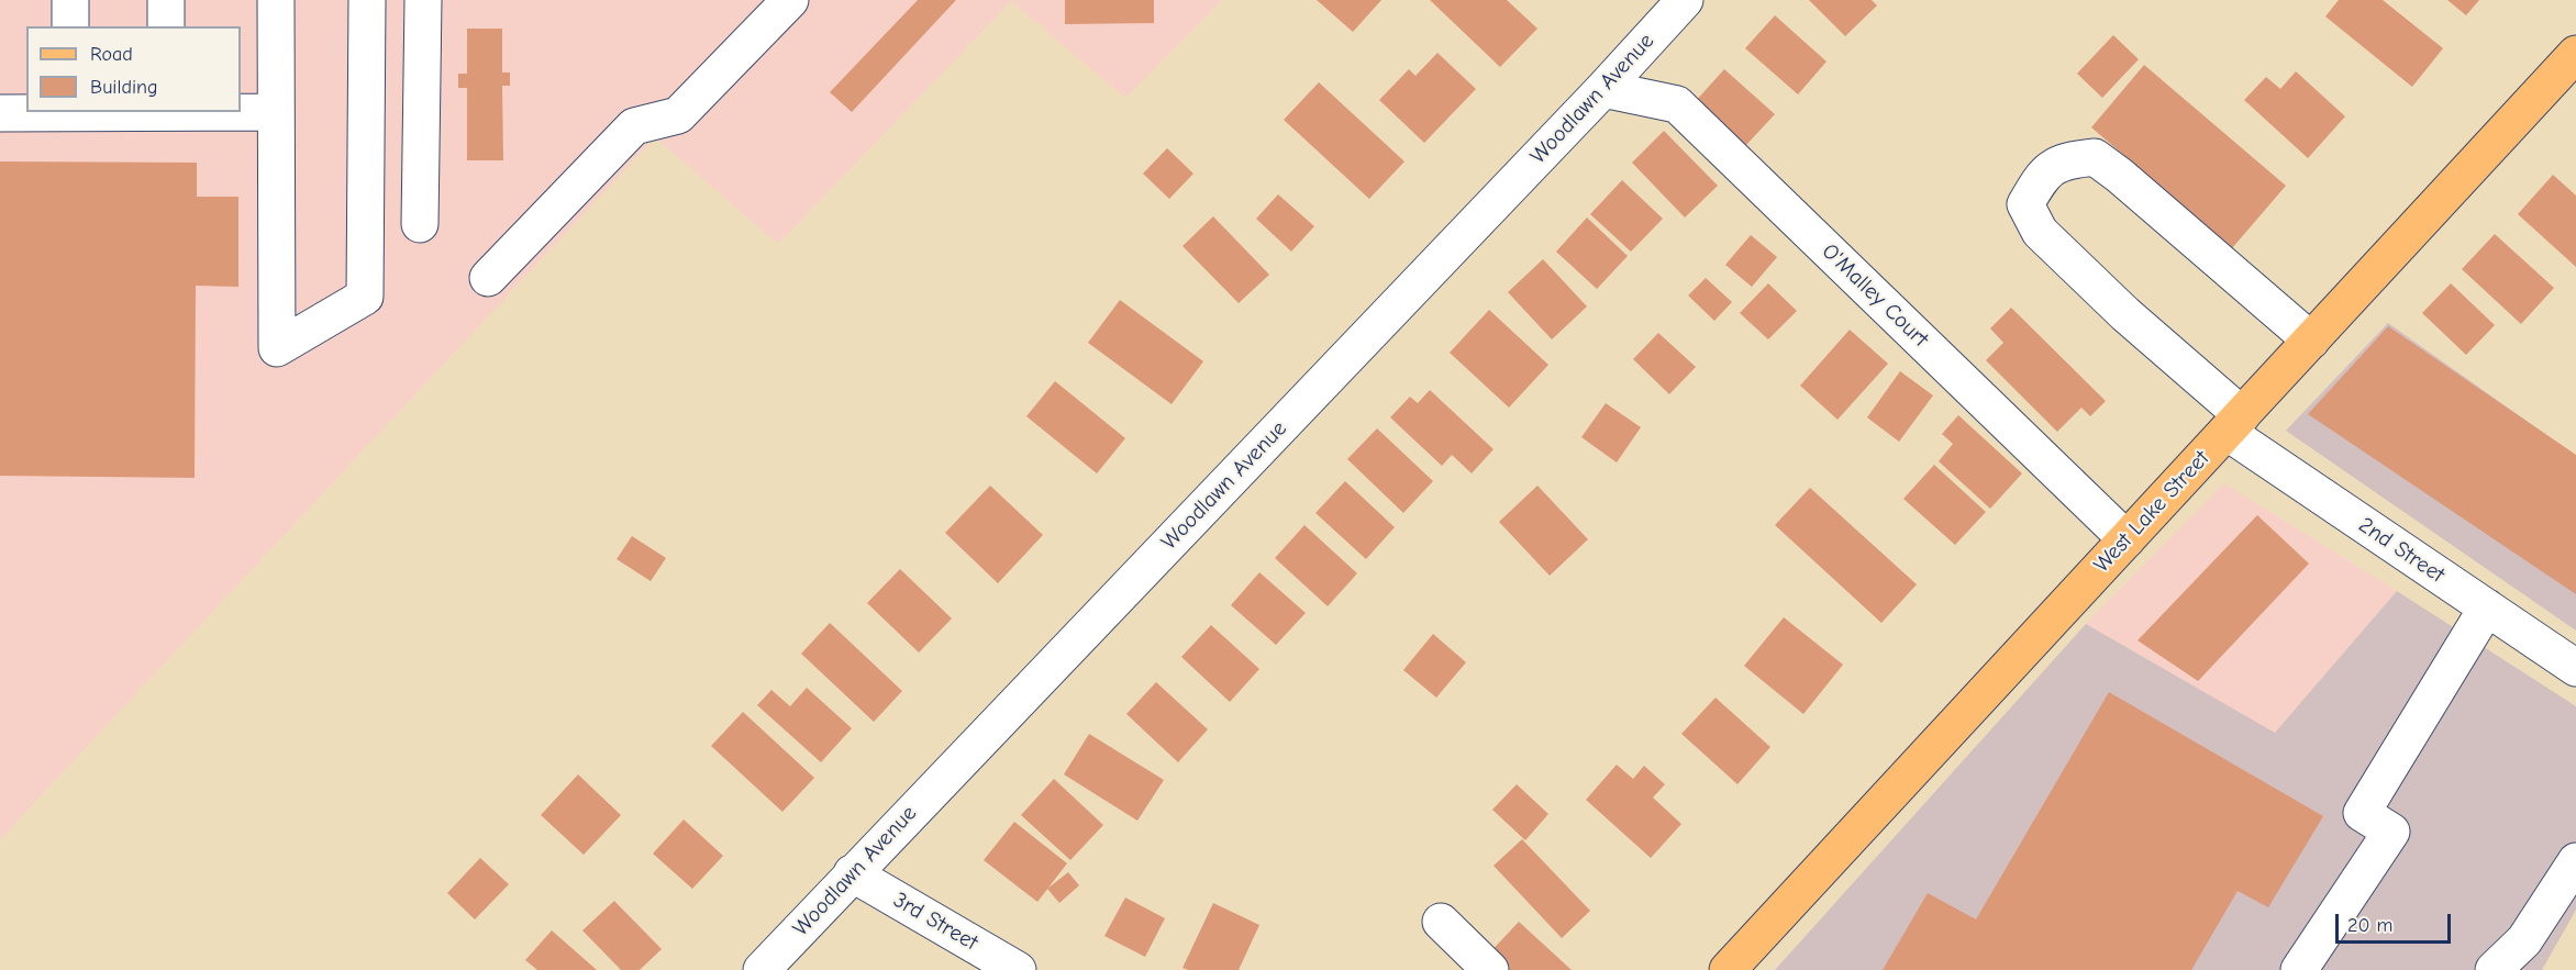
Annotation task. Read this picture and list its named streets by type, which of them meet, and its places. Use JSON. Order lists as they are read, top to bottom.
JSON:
{
  "streets": {
    "main road": ["West Lake Street"],
    "street": [
      "Woodlawn Avenue",
      "O'Malley Court",
      "2nd Street",
      "3rd Street"
    ]
  },
  "crossings": [
    ["Woodlawn Avenue", "O'Malley Court"],
    ["Woodlawn Avenue", "3rd Street"],
    ["O'Malley Court", "West Lake Street"],
    ["West Lake Street", "2nd Street"]
  ],
  "legend": ["Road", "Building"],
  "scale_bar": "20 m"
}
